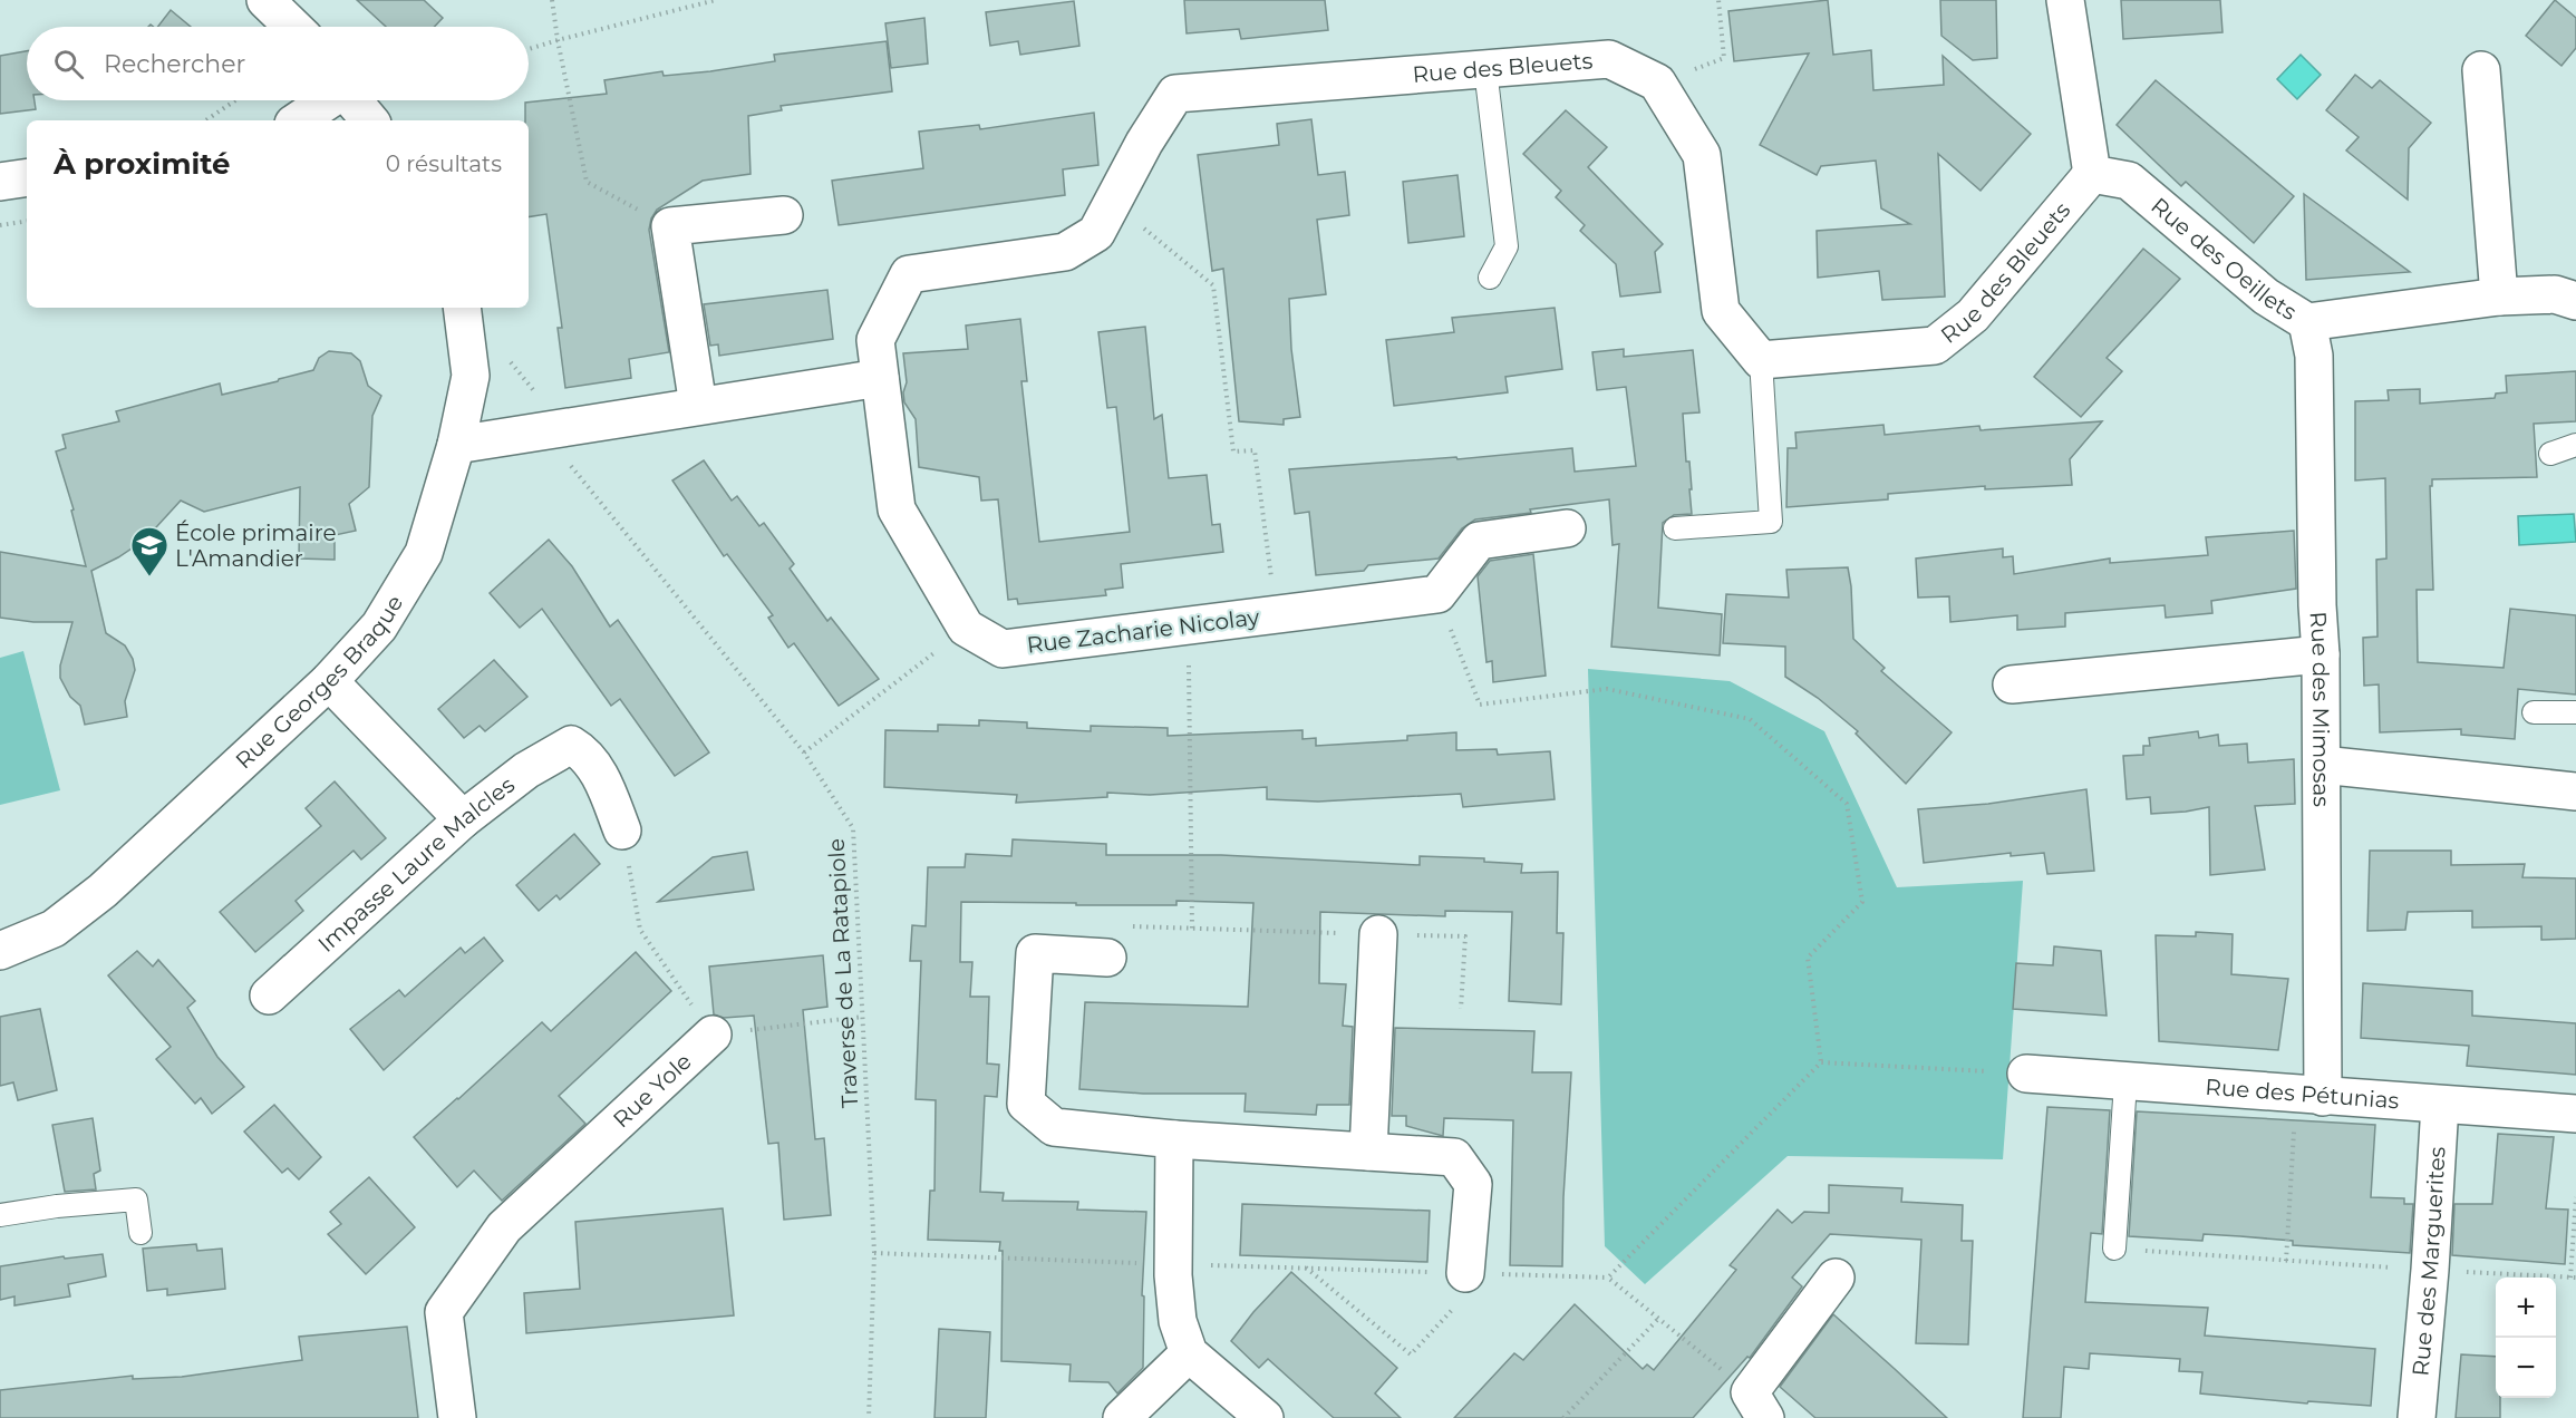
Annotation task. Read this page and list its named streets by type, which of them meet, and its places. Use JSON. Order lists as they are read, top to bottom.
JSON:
{
  "streets": {
    "street": [
      "Rue des Bleuets",
      "Rue des Oeillets",
      "Rue Zacharie Nicolay",
      "Rue Georges Braque",
      "Rue des Mimosas",
      "Impasse Laure Malcles",
      "Rue Yole",
      "Rue des Pétunias",
      "Rue des Marguerites"
    ],
    "path": ["Traverse de La Ratapiole"]
  },
  "crossings": [
    ["Rue des Bleuets", "Rue des Oeillets"],
    ["Rue des Oeillets", "Rue des Mimosas"],
    ["Rue des Mimosas", "Rue des Pétunias"],
    ["Rue des Pétunias", "Rue des Marguerites"]
  ],
  "places": {
    "school or university": ["École primaire L'Amandier"]
  },
  "page": {
    "search": "Rechercher",
    "heading": ["À proximité", "0 résultats"],
    "map_buttons": ["+", "−"]
  }
}
